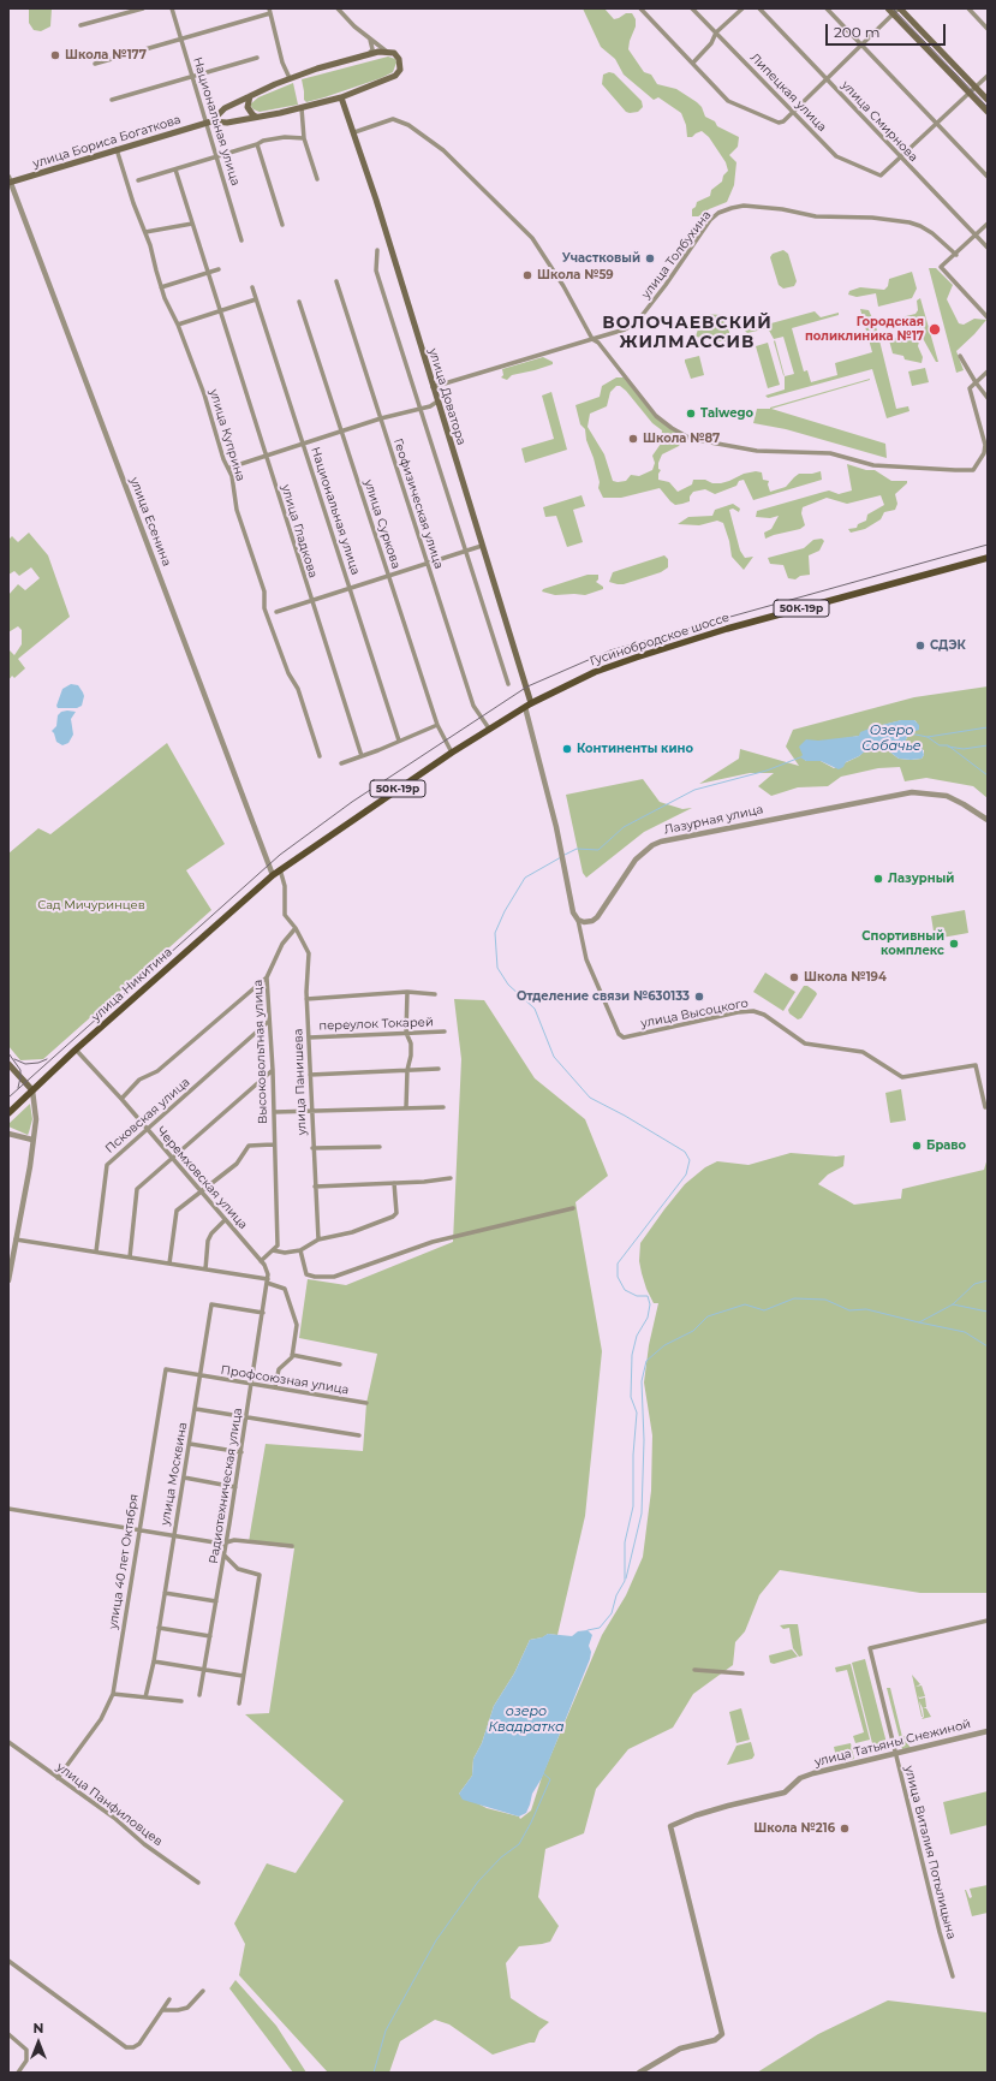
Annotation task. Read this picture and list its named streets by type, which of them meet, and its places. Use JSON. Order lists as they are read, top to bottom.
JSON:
{
  "streets": {
    "main road": [
      "улица Бориса Богаткова",
      "улица Доватора",
      "50К-19р",
      "Гусинобродское шоссе",
      "улица Никитина"
    ],
    "street": [
      "Липецкая улица",
      "Национальная улица",
      "улица Смирнова",
      "улица Толбухина",
      "улица Куприна",
      "Геофизическая улица",
      "улица Есенина",
      "улица Суркова",
      "улица Гладкова",
      "Лазурная улица",
      "улица Высоцкого",
      "переулок Токарей",
      "Высоковольтная улица",
      "улица Панишева",
      "Псковская улица",
      "Черемховская улица",
      "Профсоюзная улица",
      "улица Москвина",
      "Радиотехническая улица",
      "улица 40 лет Октября",
      "улица Татьяны Снежиной",
      "улица Панфиловцев",
      "улица Виталия Потылицына"
    ]
  },
  "crossings": [
    ["Липецкая улица", "улица Смирнова"],
    ["Национальная улица", "улица Бориса Богаткова"],
    ["улица Бориса Богаткова", "улица Доватора"],
    ["улица Бориса Богаткова", "улица Куприна"],
    ["улица Бориса Богаткова", "улица Есенина"],
    ["улица Толбухина", "улица Доватора"],
    ["улица Доватора", "Гусинобродское шоссе"],
    ["Геофизическая улица", "Гусинобродское шоссе"],
    ["улица Есенина", "Гусинобродское шоссе"],
    ["улица Есенина", "улица Никитина"],
    ["улица Суркова", "Гусинобродское шоссе"],
    ["Гусинобродское шоссе", "улица Никитина"],
    ["Лазурная улица", "улица Высоцкого"],
    ["улица Никитина", "Черемховская улица"],
    ["переулок Токарей", "улица Панишева"],
    ["Высоковольтная улица", "улица Панишева"],
    ["Высоковольтная улица", "Псковская улица"],
    ["Псковская улица", "Черемховская улица"],
    ["Черемховская улица", "Радиотехническая улица"],
    ["Профсоюзная улица", "улица Москвина"],
    ["Профсоюзная улица", "Радиотехническая улица"],
    ["Профсоюзная улица", "улица 40 лет Октября"],
    ["улица Москвина", "Радиотехническая улица"],
    ["улица Москвина", "улица 40 лет Октября"],
    ["улица 40 лет Октября", "улица Панфиловцев"],
    ["улица Татьяны Снежиной", "улица Виталия Потылицына"]
  ],
  "districts": ["ВОЛОЧАЕВСКИЙ ЖИЛМАССИВ"],
  "water": ["Озеро Собачье", "озеро Квадратка"],
  "parks": ["Сад Мичуринцев"],
  "places": [
    "Школа №177",
    "Участковый",
    "Школа №59",
    "Городская поликлиника №17",
    "Talwego",
    "Школа №87",
    "СДЭК",
    "Континенты кино",
    "Лазурный",
    "Спортивный комплекс",
    "Школа №194",
    "Отделение связи №630133",
    "Браво",
    "Школа №216"
  ],
  "scale_bar": "200 m",
  "north": "top"
}
